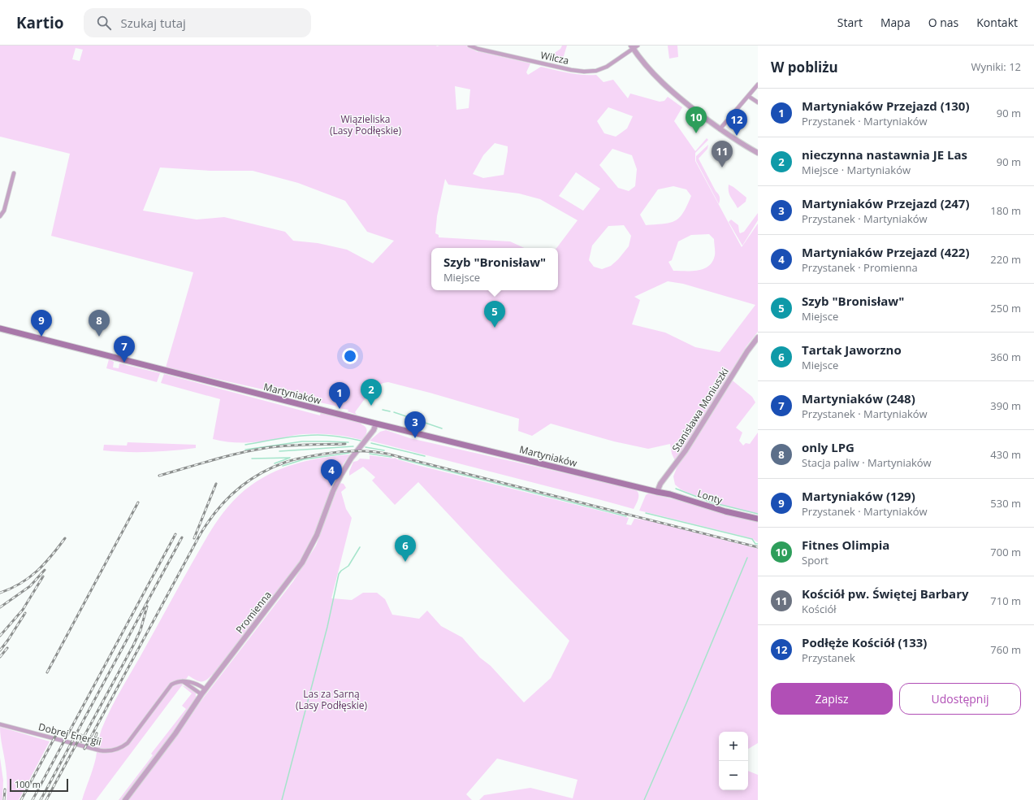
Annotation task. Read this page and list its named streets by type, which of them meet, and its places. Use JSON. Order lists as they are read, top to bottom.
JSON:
{
  "streets": {
    "main road": ["Martyniaków", "Lonty"],
    "street": [
      "Wilcza",
      "Stanisława Moniuszki",
      "Promienna",
      "Dobrej Energii"
    ]
  },
  "crossings": [
    ["Martyniaków", "Stanisława Moniuszki"],
    ["Martyniaków", "Lonty"],
    ["Martyniaków", "Promienna"],
    ["Stanisława Moniuszki", "Lonty"]
  ],
  "parks": ["Wiązieliska (Lasy Podłęskie)", "Las za Sarną (Lasy Podłęskie)"],
  "scale_bar": "100 m",
  "page": {
    "header": "Kartio",
    "search": "Szukaj tutaj",
    "nav": [
      "Start",
      "Mapa",
      "O nas",
      "Kontakt"
    ],
    "heading": ["W pobliżu", "Wyniki: 12"],
    "list": [
      {
        "mark": "1",
        "name": "Martyniaków Przejazd (130)",
        "note": "Przystanek · Martyniaków",
        "value": "90 m"
      },
      {
        "mark": "2",
        "name": "nieczynna nastawnia JE Las",
        "note": "Miejsce · Martyniaków",
        "value": "90 m"
      },
      {
        "mark": "3",
        "name": "Martyniaków Przejazd (247)",
        "note": "Przystanek · Martyniaków",
        "value": "180 m"
      },
      {
        "mark": "4",
        "name": "Martyniaków Przejazd (422)",
        "note": "Przystanek · Promienna",
        "value": "220 m"
      },
      {
        "mark": "5",
        "name": "Szyb \"Bronisław\"",
        "note": "Miejsce",
        "value": "250 m"
      },
      {
        "mark": "6",
        "name": "Tartak Jaworzno",
        "note": "Miejsce",
        "value": "360 m"
      },
      {
        "mark": "7",
        "name": "Martyniaków (248)",
        "note": "Przystanek · Martyniaków",
        "value": "390 m"
      },
      {
        "mark": "8",
        "name": "only LPG",
        "note": "Stacja paliw · Martyniaków",
        "value": "430 m"
      },
      {
        "mark": "9",
        "name": "Martyniaków (129)",
        "note": "Przystanek · Martyniaków",
        "value": "530 m"
      },
      {
        "mark": "10",
        "name": "Fitnes Olimpia",
        "note": "Sport",
        "value": "700 m"
      },
      {
        "mark": "11",
        "name": "Kościół pw. Świętej Barbary",
        "note": "Kościół",
        "value": "710 m"
      },
      {
        "mark": "12",
        "name": "Podłęże Kościół (133)",
        "note": "Przystanek",
        "value": "760 m"
      }
    ],
    "pins": [
      "10",
      "12",
      "11",
      "5",
      "8",
      "9",
      "7",
      "2",
      "1",
      "3",
      "4",
      "6"
    ],
    "popup": ["Szyb \"Bronisław\"", "Miejsce"],
    "buttons": ["Zapisz", "Udostępnij"],
    "map_buttons": ["+", "−"],
    "scale": "100 m"
  }
}
